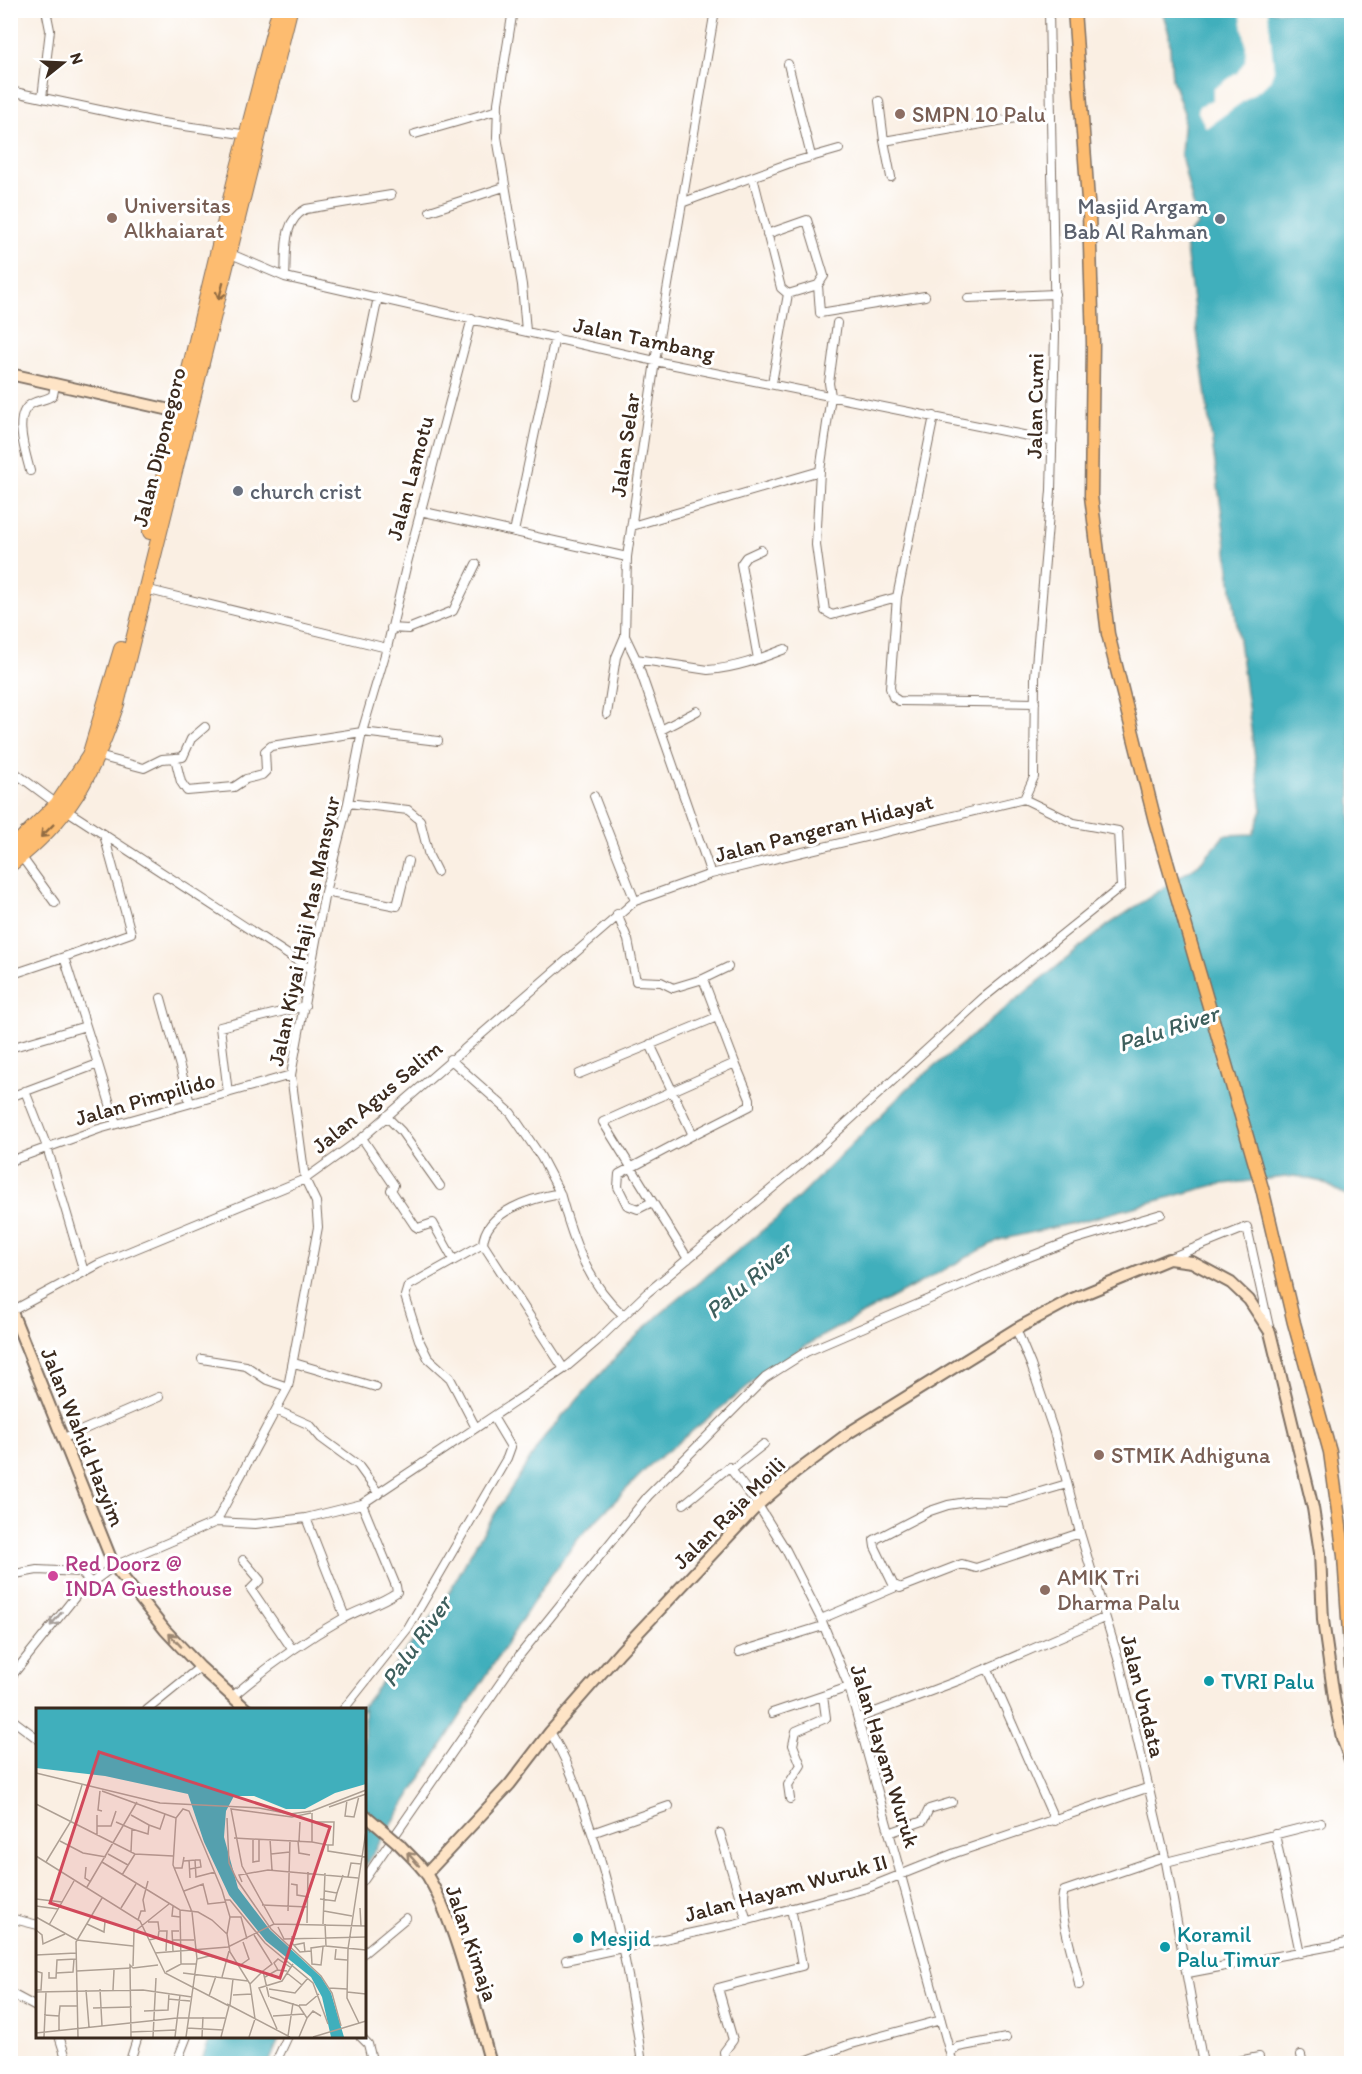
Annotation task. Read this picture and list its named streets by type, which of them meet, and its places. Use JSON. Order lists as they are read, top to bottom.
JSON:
{
  "streets": {
    "highway": ["Jalan Diponegoro"],
    "street": [
      "Jalan Tambang",
      "Jalan Cumi",
      "Jalan Selar",
      "Jalan Lamotu",
      "Jalan Pangeran Hidayat",
      "Jalan Kiyai Haji Mas Mansyur",
      "Jalan Agus Salim",
      "Jalan Pimpilido",
      "Jalan Wahid Hazyim",
      "Jalan Raja Moili",
      "Jalan Undata",
      "Jalan Hayam Wuruk",
      "Jalan Hayam Wuruk II",
      "Jalan Kimaja"
    ]
  },
  "crossings": [
    ["Jalan Tambang", "Jalan Cumi"],
    ["Jalan Tambang", "Jalan Selar"],
    ["Jalan Tambang", "Jalan Diponegoro"],
    ["Jalan Tambang", "Jalan Lamotu"],
    ["Jalan Cumi", "Jalan Pangeran Hidayat"],
    ["Jalan Selar", "Jalan Pangeran Hidayat"],
    ["Jalan Lamotu", "Jalan Kiyai Haji Mas Mansyur"],
    ["Jalan Pangeran Hidayat", "Jalan Agus Salim"],
    ["Jalan Kiyai Haji Mas Mansyur", "Jalan Agus Salim"],
    ["Jalan Kiyai Haji Mas Mansyur", "Jalan Pimpilido"],
    ["Jalan Agus Salim", "Jalan Wahid Hazyim"],
    ["Jalan Raja Moili", "Jalan Undata"],
    ["Jalan Raja Moili", "Jalan Hayam Wuruk"],
    ["Jalan Raja Moili", "Jalan Kimaja"],
    ["Jalan Undata", "Jalan Hayam Wuruk II"],
    ["Jalan Hayam Wuruk", "Jalan Hayam Wuruk II"]
  ],
  "water": ["Palu River"],
  "places": [
    "SMPN 10 Palu",
    "Universitas Alkhaiarat",
    "Masjid Argam Bab Al Rahman",
    "church crist",
    "STMIK Adhiguna",
    "Red Doorz @ INDA Guesthouse",
    "AMIK Tri Dharma Palu",
    "TVRI Palu",
    "Mesjid",
    "Koramil Palu Timur"
  ],
  "north": "right"
}
